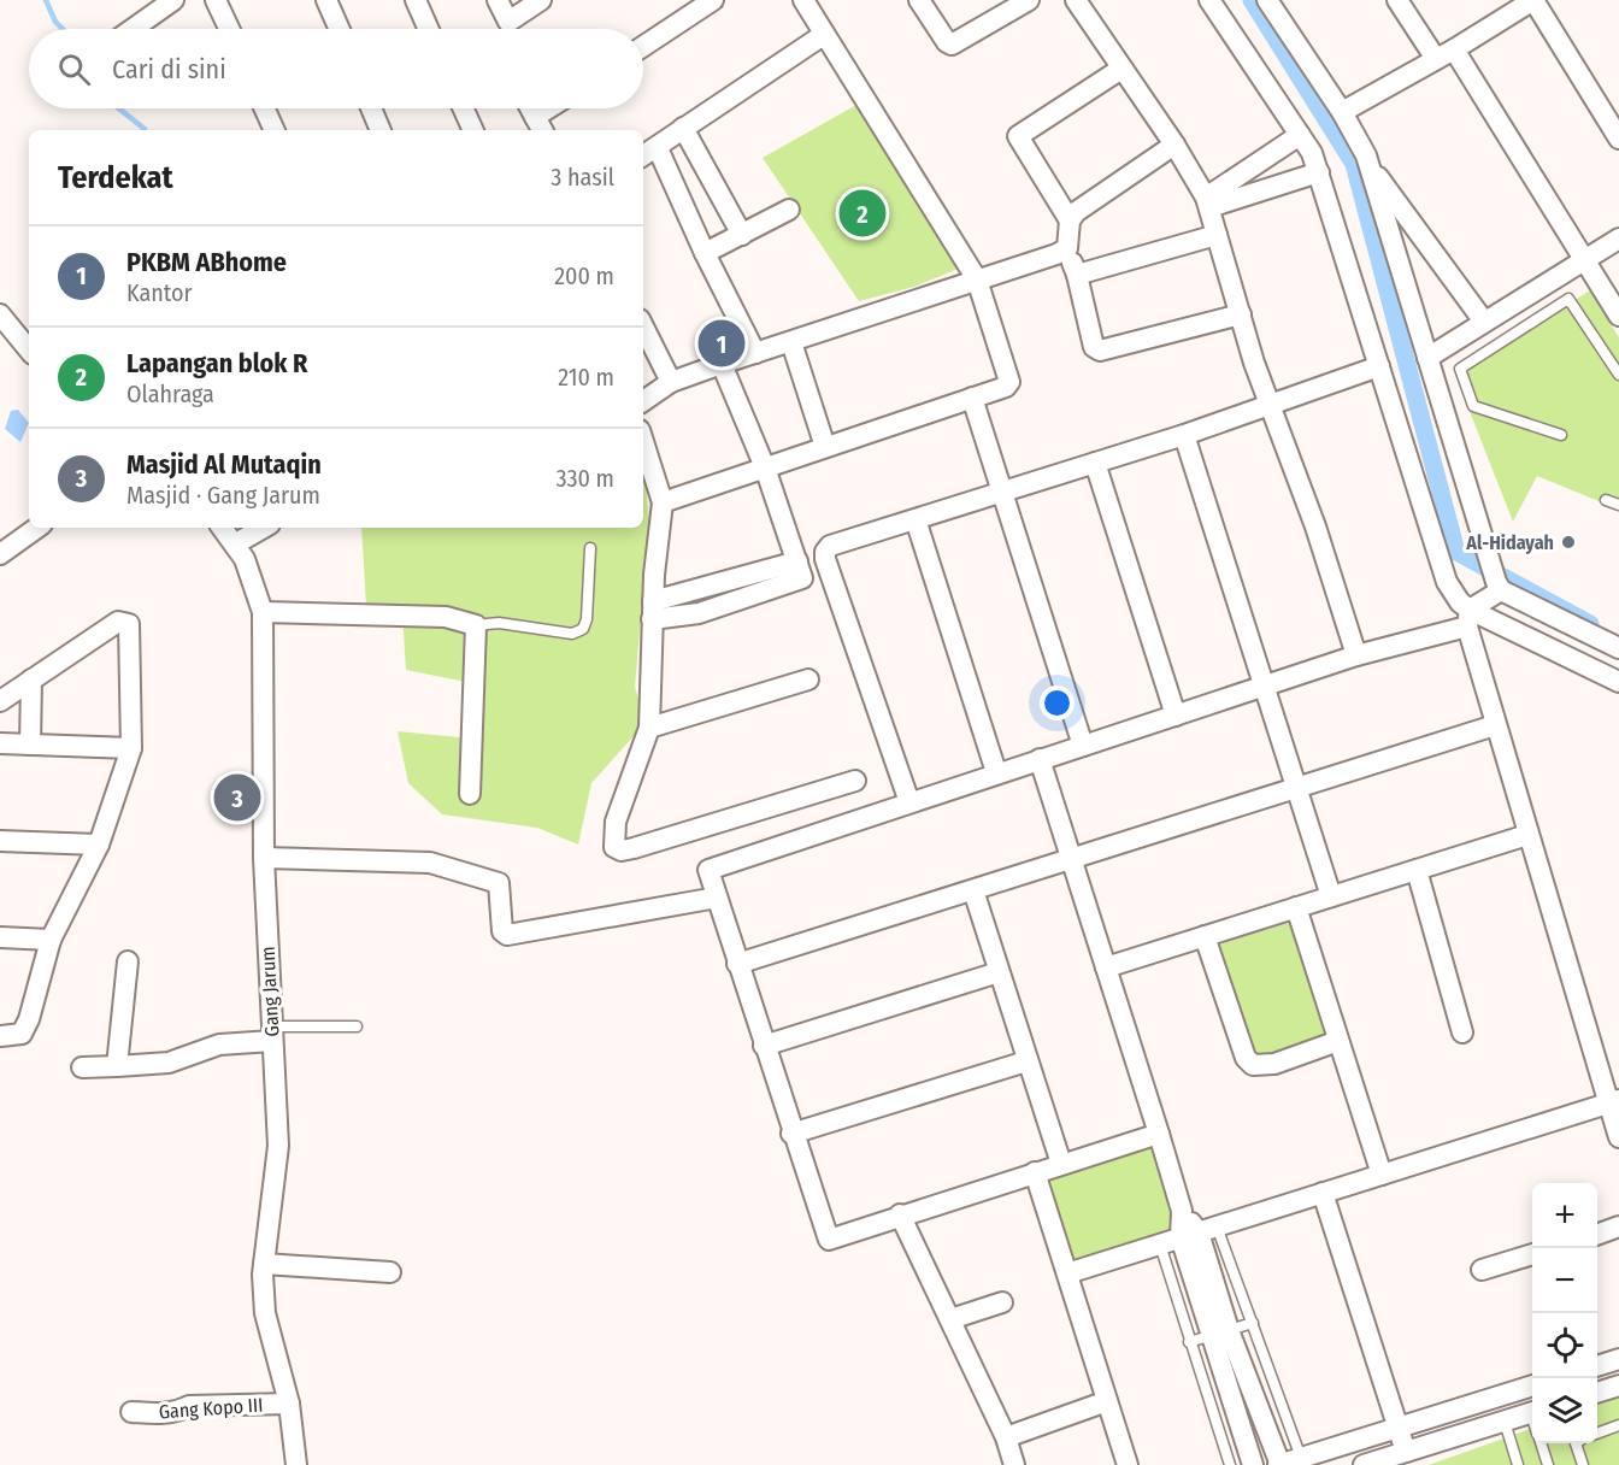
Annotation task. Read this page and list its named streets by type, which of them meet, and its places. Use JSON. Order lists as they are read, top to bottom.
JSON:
{
  "streets": {
    "street": ["Gang Jarum", "Gang Kopo III"]
  },
  "crossings": [
    ["Gang Jarum", "Gang Kopo III"]
  ],
  "places": ["Al-Hidayah"],
  "page": {
    "search": "Cari di sini",
    "heading": ["Terdekat", "3 hasil"],
    "pins": ["2", "1", "3"],
    "list": [
      {
        "mark": "1",
        "name": "PKBM ABhome",
        "note": "Kantor",
        "value": "200 m"
      },
      {
        "mark": "2",
        "name": "Lapangan blok R",
        "note": "Olahraga",
        "value": "210 m"
      },
      {
        "mark": "3",
        "name": "Masjid Al Mutaqin",
        "note": "Masjid · Gang Jarum",
        "value": "330 m"
      }
    ],
    "map_buttons": ["+", "−"]
  }
}
